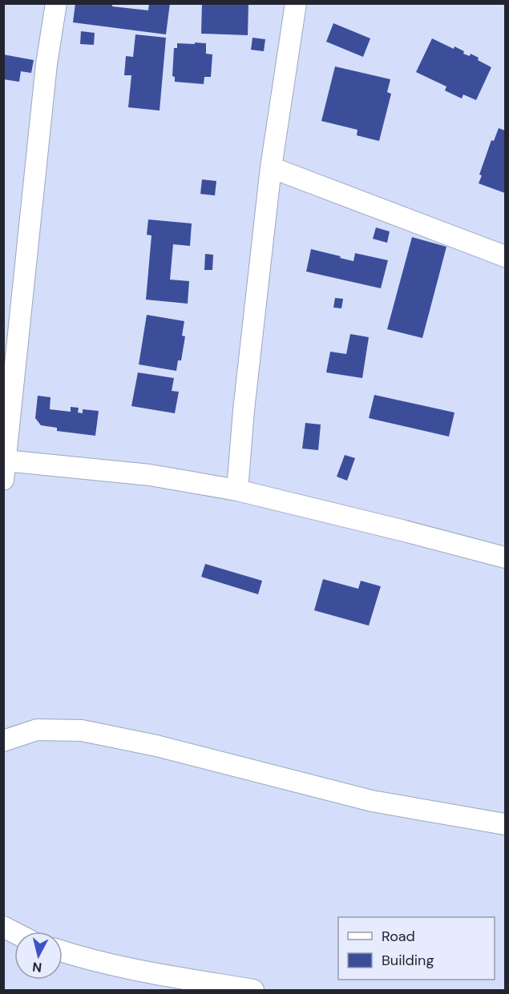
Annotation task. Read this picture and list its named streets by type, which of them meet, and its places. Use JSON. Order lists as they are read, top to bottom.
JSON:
{
  "legend": ["Road", "Building"],
  "north": "bottom"
}
